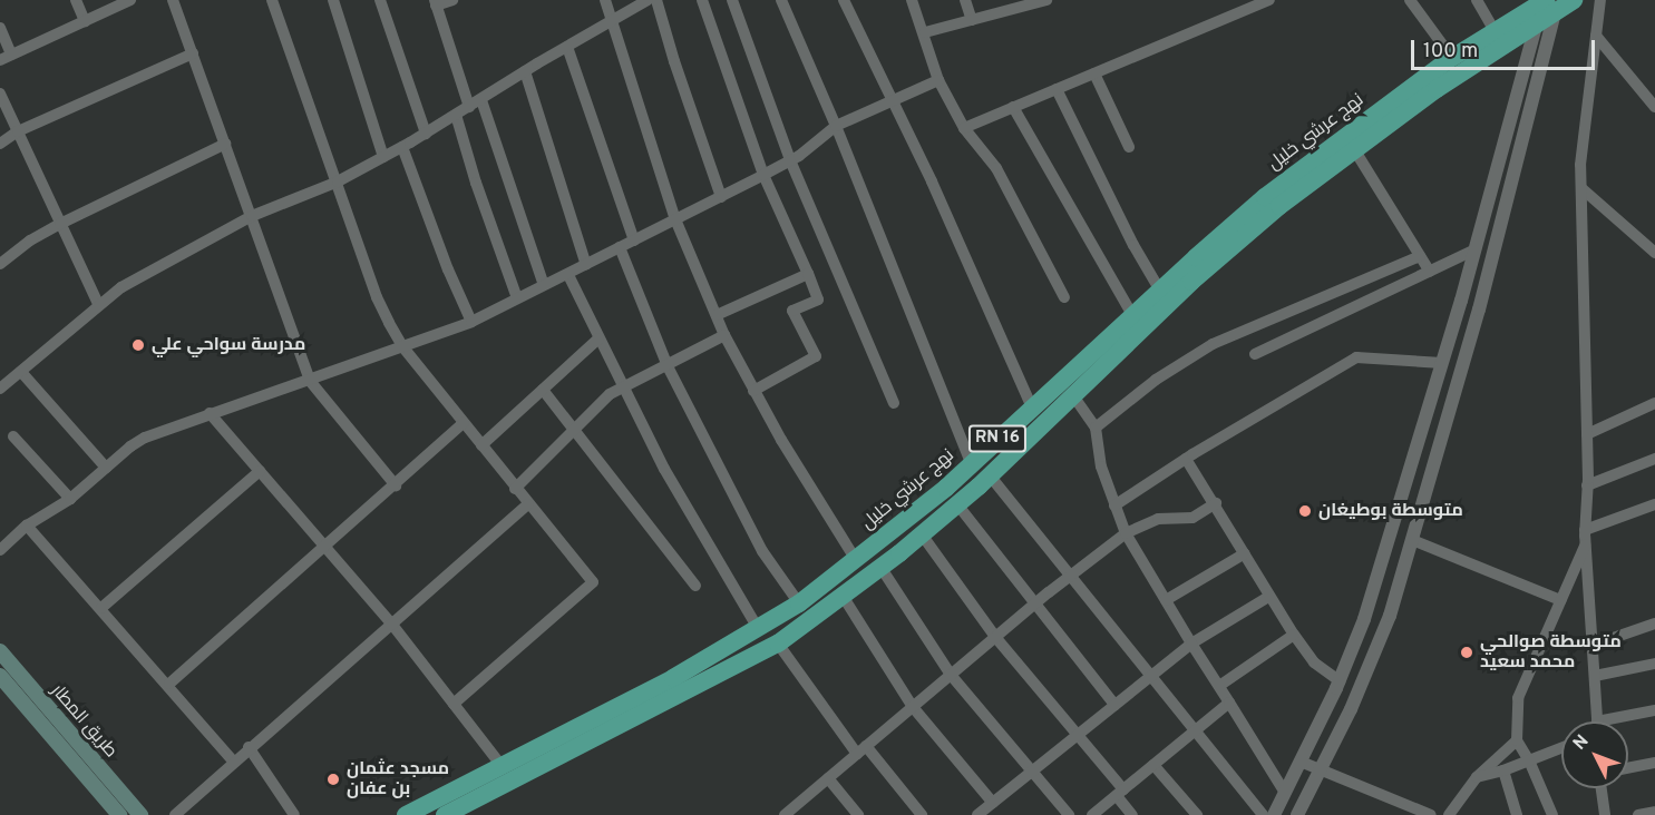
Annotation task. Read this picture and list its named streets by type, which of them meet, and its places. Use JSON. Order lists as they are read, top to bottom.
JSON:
{
  "streets": {
    "highway": ["نهج عرشي خليل", "RN 16"],
    "main road": ["طريق المطار"]
  },
  "places": [
    "مدرسة سواحي علي",
    "متوسطة بوطيغان",
    "متوسطة صوالحي محمد سعيد",
    "مسجد عثمان بن عفان"
  ],
  "scale_bar": "100 m",
  "north": "top left"
}
